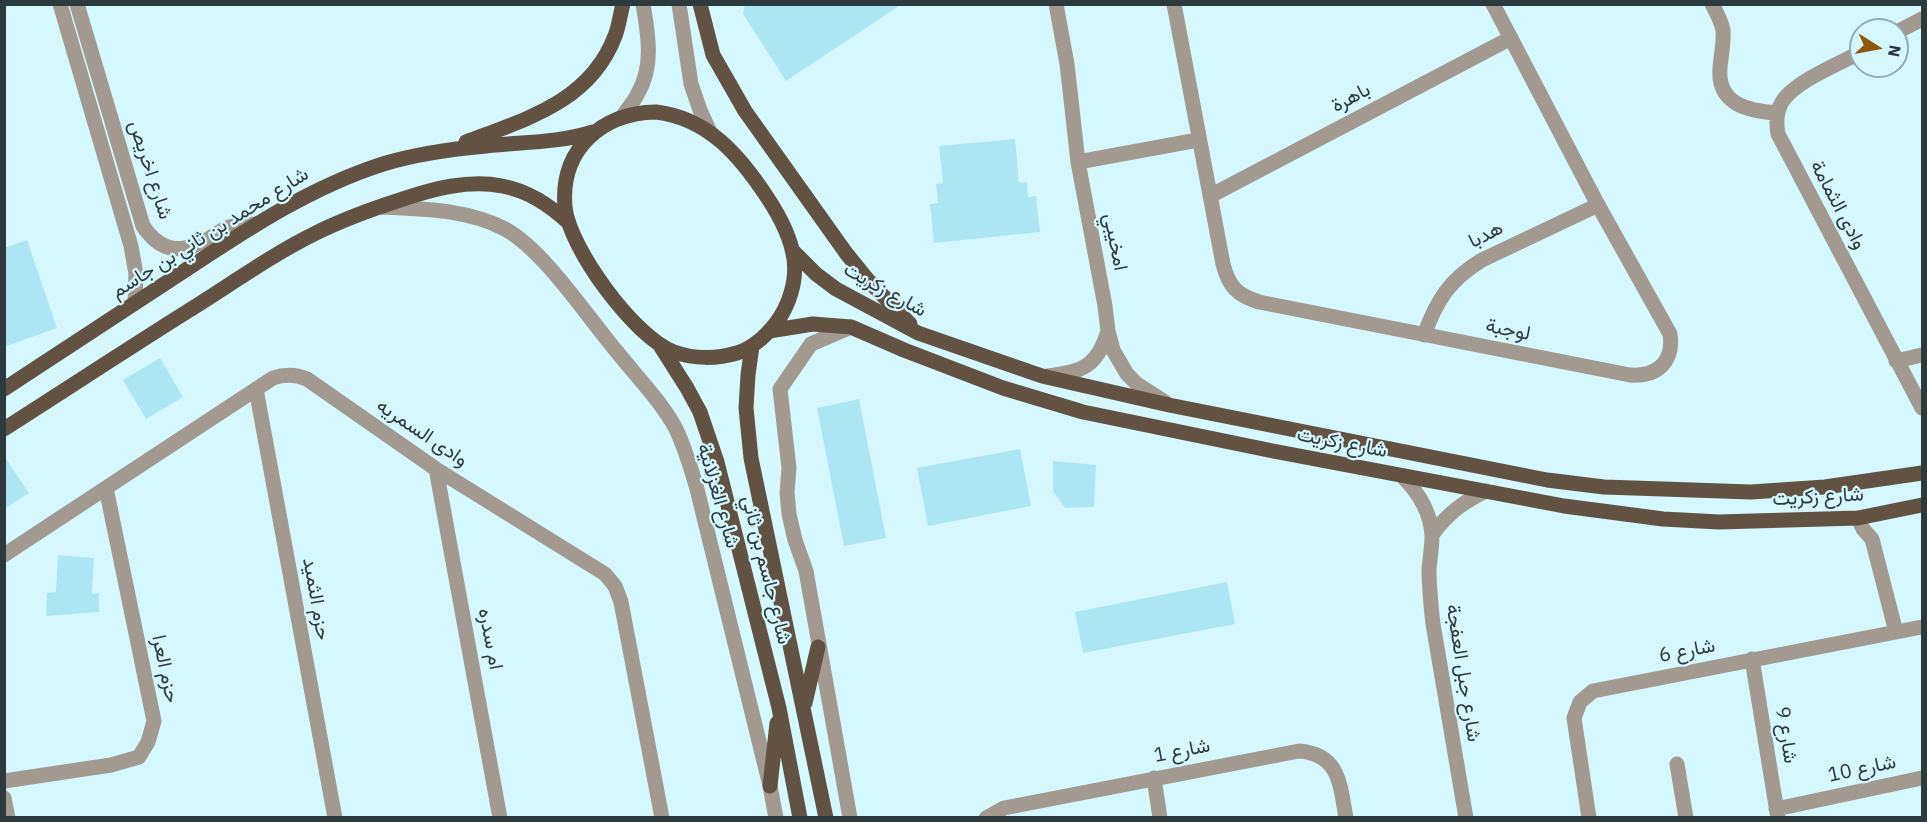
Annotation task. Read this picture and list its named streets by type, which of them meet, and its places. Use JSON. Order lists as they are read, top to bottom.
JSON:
{
  "streets": {
    "main road": ["شارع محمد بن ثاني بن جاسم", "شارع زكريت", "شارع جاسم بن ثاني"],
    "street": [
      "باهرة",
      "شارع اخريص",
      "وادى الثمامة",
      "هدبا",
      "امخيبي",
      "لوجبة",
      "وادى السمريه",
      "شارع الغزلانية",
      "حزم الثميد",
      "ام سدره",
      "شارع 6",
      "حزم العرا",
      "شارع جبل العفجة",
      "شارع 9",
      "شارع 1",
      "شارع 10"
    ]
  },
  "crossings": [
    ["باهرة", "لوجبة"],
    ["شارع اخريص", "شارع محمد بن ثاني بن جاسم"],
    ["هدبا", "لوجبة"],
    ["امخيبي", "شارع زكريت"],
    ["شارع زكريت", "شارع جبل العفجة"],
    ["وادى السمريه", "حزم الثميد"],
    ["وادى السمريه", "ام سدره"],
    ["وادى السمريه", "حزم العرا"],
    ["شارع 6", "شارع 9"],
    ["شارع 9", "شارع 10"]
  ],
  "north": "right"
}
